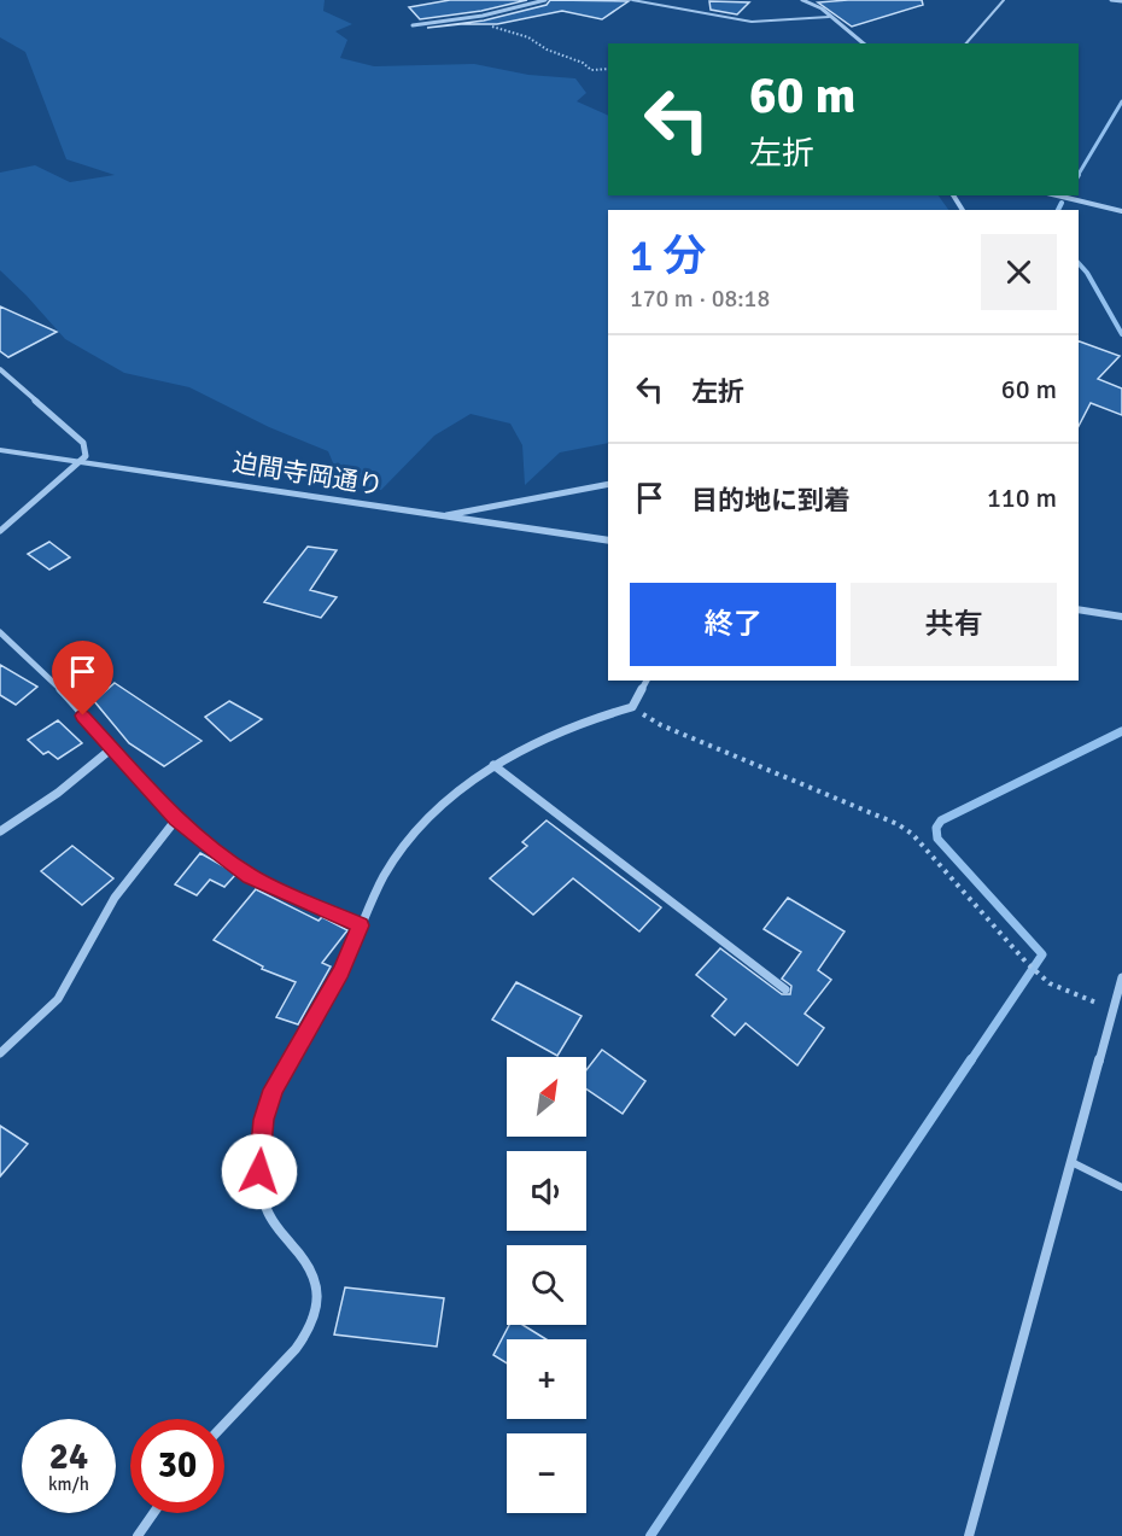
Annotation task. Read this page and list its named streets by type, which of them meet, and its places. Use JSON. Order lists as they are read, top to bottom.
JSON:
{
  "streets": {
    "street": ["迫間寺岡通り"]
  },
  "north": "top right",
  "page": {
    "turn": ["60 m", "左折"],
    "heading": ["1 分", "170 m · 08:18"],
    "list": [
      {
        "name": "左折",
        "value": "60 m"
      },
      {
        "name": "目的地に到着",
        "value": "110 m"
      }
    ],
    "buttons": ["終了", "共有"],
    "map_buttons": ["+", "−"],
    "speed": "24 km/h",
    "limit": "30"
  }
}
